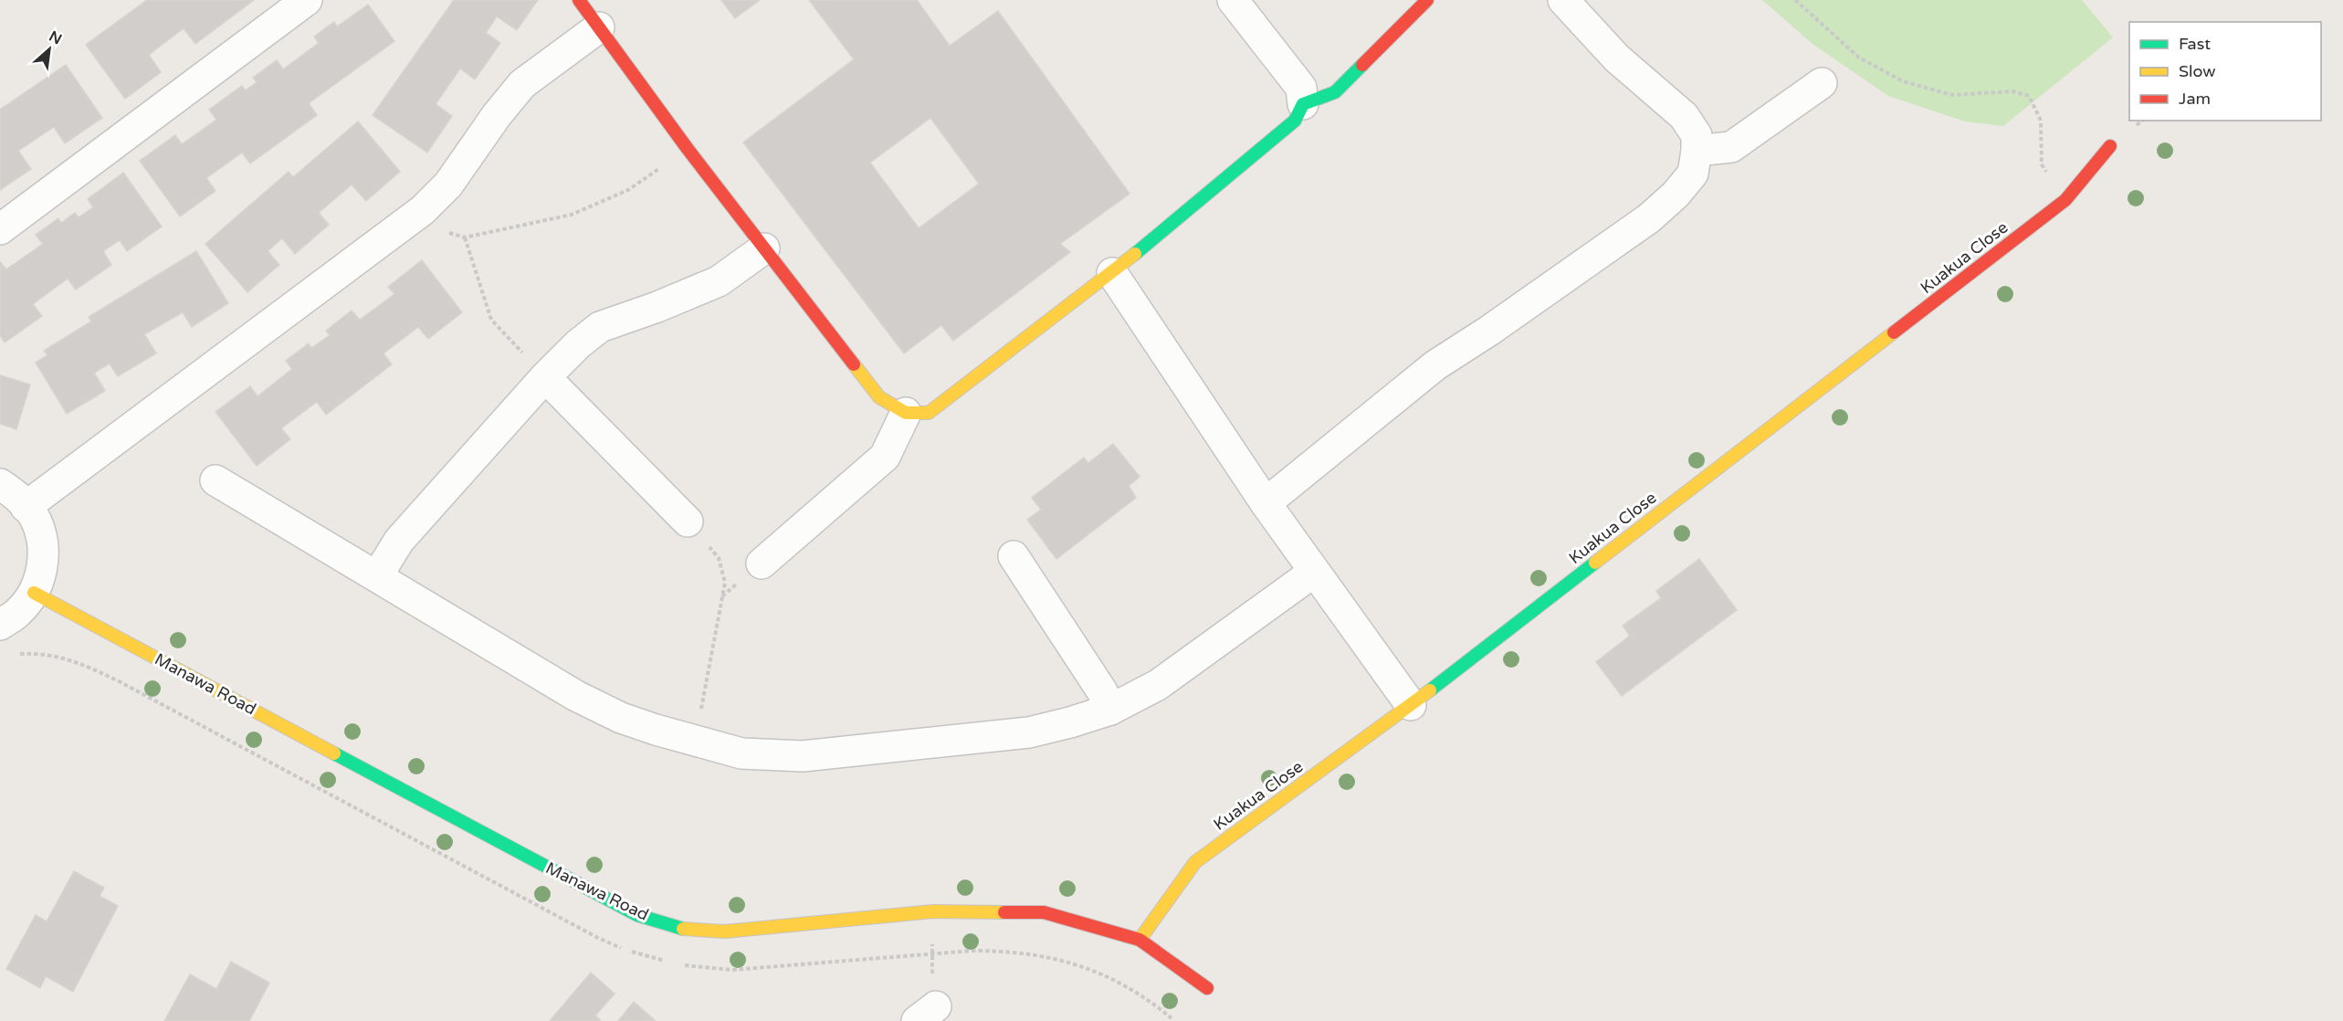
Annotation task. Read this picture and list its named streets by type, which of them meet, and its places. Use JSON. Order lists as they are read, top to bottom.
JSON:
{
  "streets": {
    "street": ["Kuakua Close", "Manawa Road"]
  },
  "crossings": [
    ["Kuakua Close", "Manawa Road"]
  ],
  "legend": ["Fast", "Slow", "Jam"],
  "north": "top right"
}
